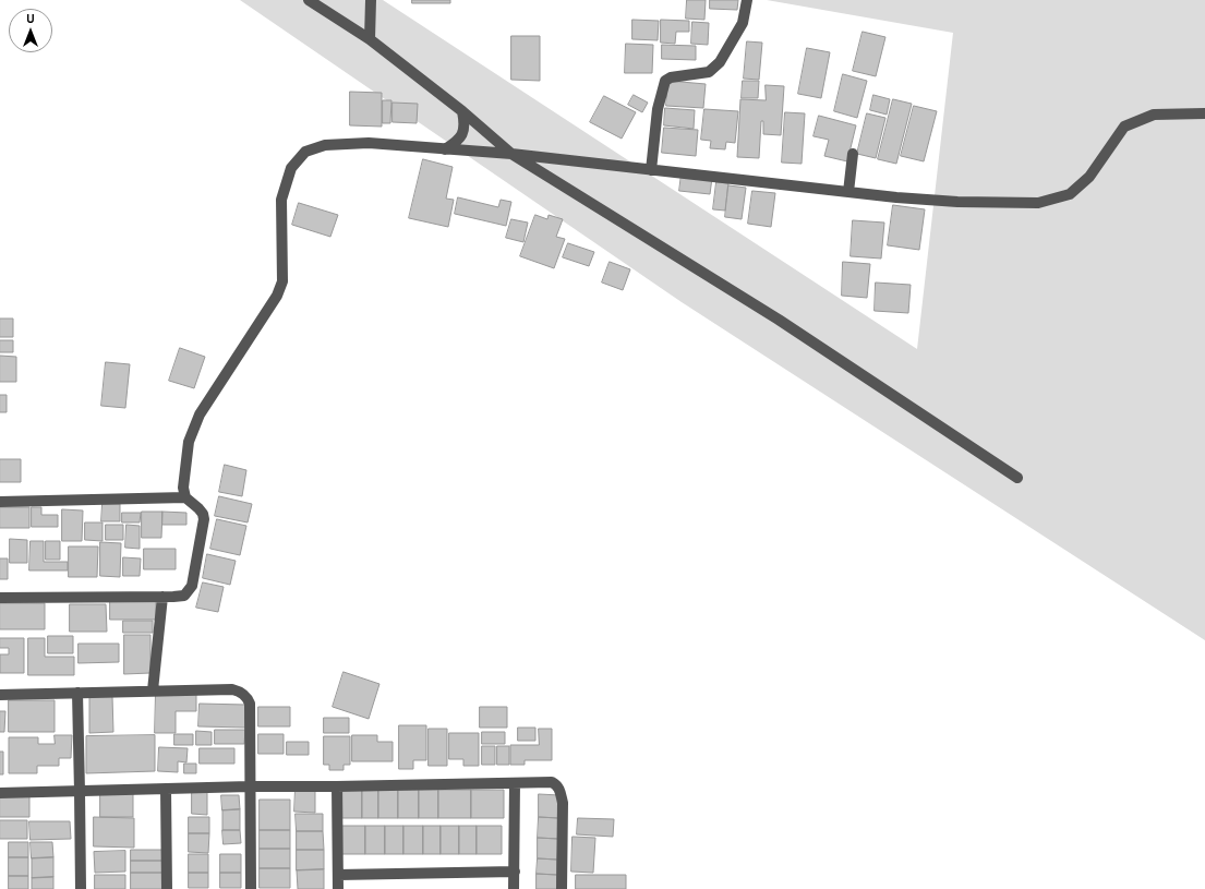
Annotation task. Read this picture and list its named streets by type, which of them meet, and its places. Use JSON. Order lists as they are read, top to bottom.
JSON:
{
  "north": "top"
}
